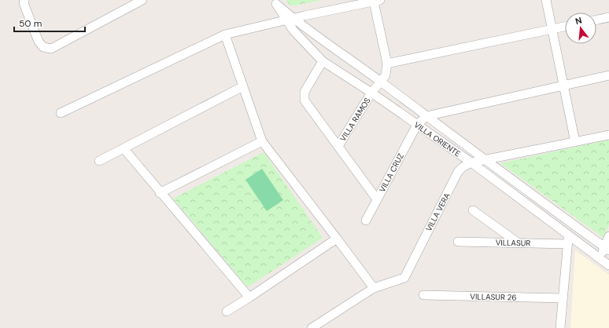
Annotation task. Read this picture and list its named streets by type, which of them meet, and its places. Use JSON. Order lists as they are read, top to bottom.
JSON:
{
  "streets": {
    "street": [
      "VILLA RAMOS",
      "VILLA ORIENTE",
      "VILLA CRUZ",
      "VILLA VERA",
      "VILLASUR",
      "VILLASUR 26"
    ]
  },
  "crossings": [
    ["VILLA RAMOS", "VILLA ORIENTE"],
    ["VILLA ORIENTE", "VILLA CRUZ"],
    ["VILLA ORIENTE", "VILLA VERA"]
  ],
  "scale_bar": "50 m",
  "north": "top"
}
